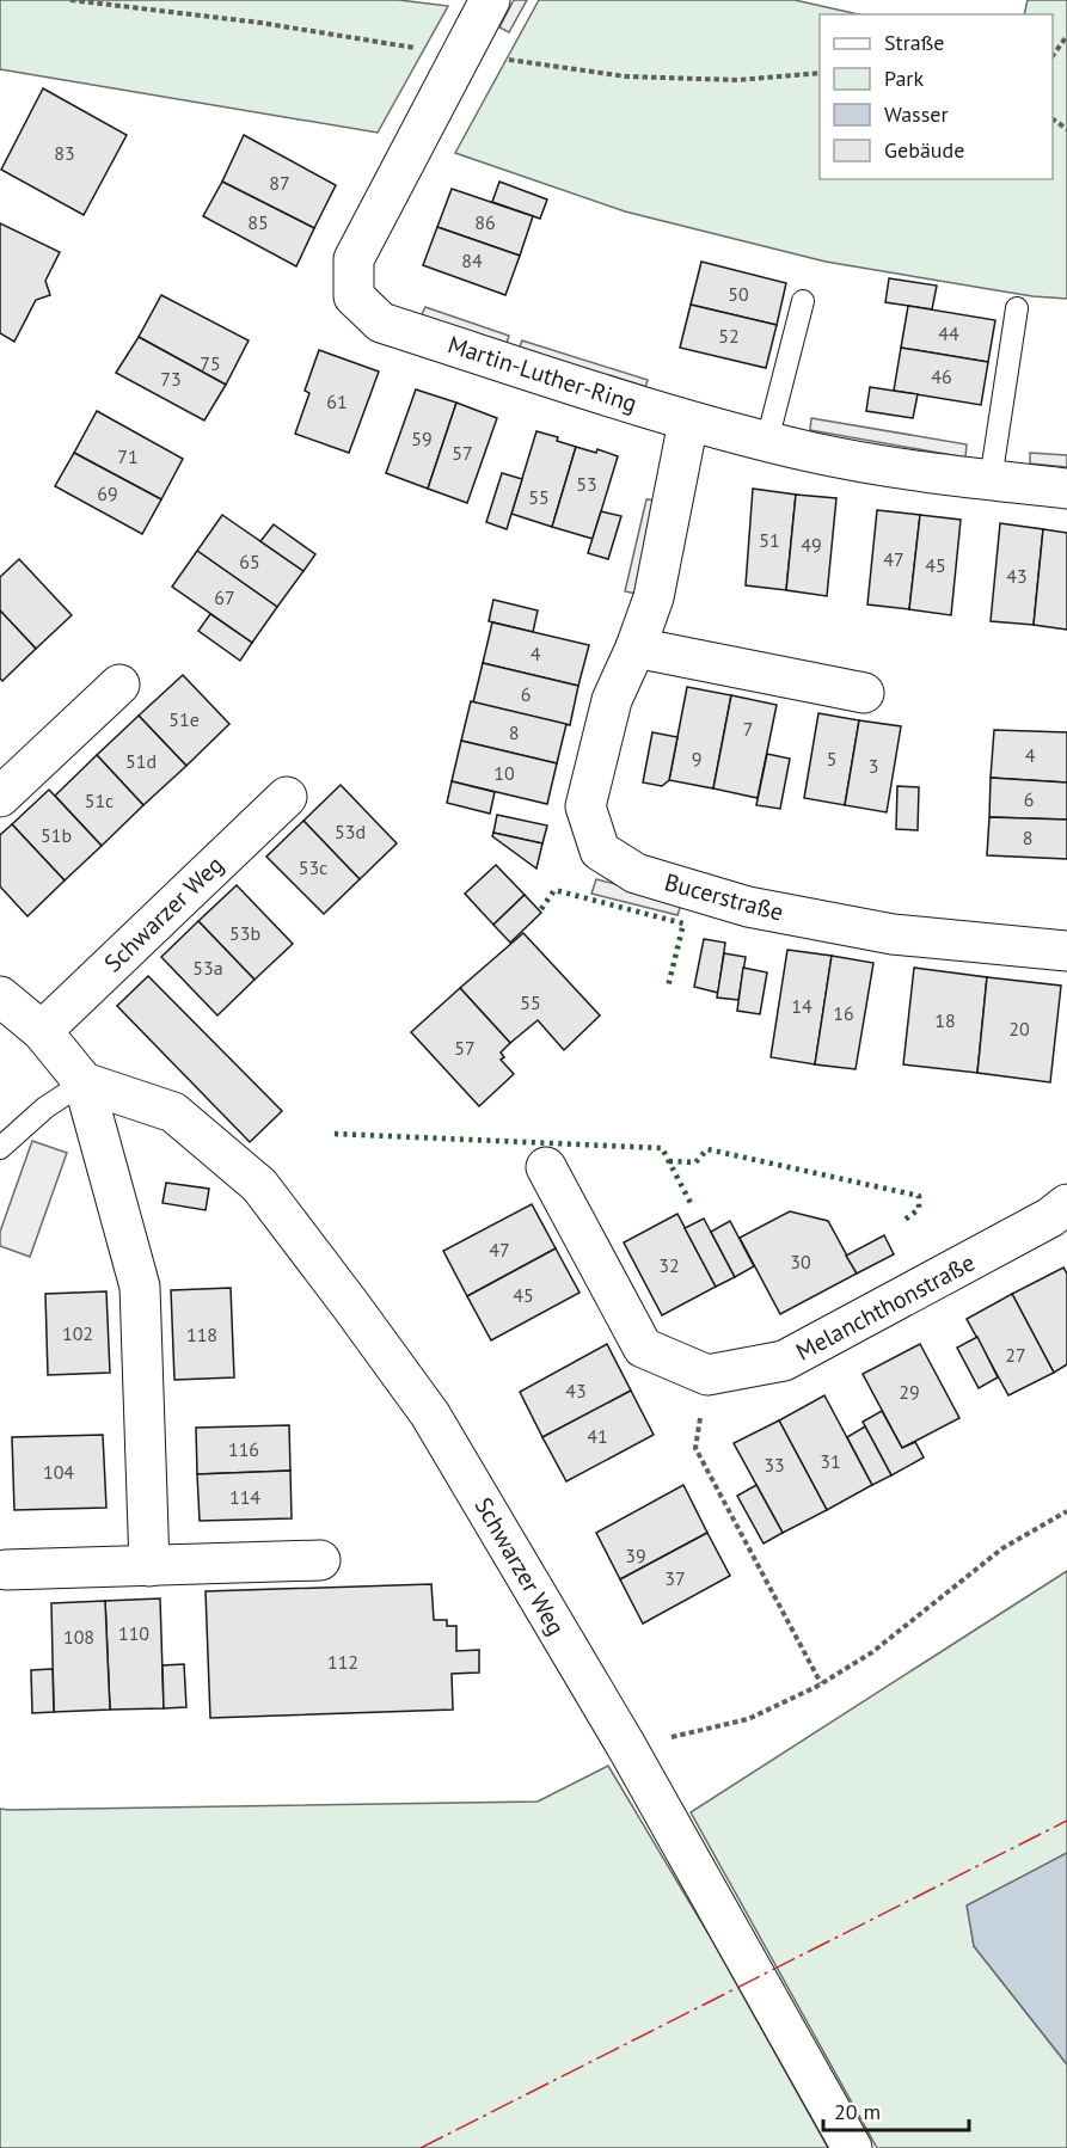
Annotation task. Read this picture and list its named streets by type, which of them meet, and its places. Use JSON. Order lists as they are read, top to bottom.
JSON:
{
  "streets": {
    "street": [
      "Martin-Luther-Ring",
      "Bucerstraße",
      "Schwarzer Weg",
      "Melanchthonstraße"
    ]
  },
  "crossings": [
    ["Martin-Luther-Ring", "Bucerstraße"]
  ],
  "house_numbers": [
    "83",
    "87",
    "85",
    "86",
    "84",
    "50",
    "44",
    "52",
    "75",
    "46",
    "73",
    "61",
    "59",
    "57",
    "71",
    "53",
    "69",
    "55",
    "51",
    "49",
    "47",
    "65",
    "45",
    "43",
    "67",
    "4",
    "6",
    "51e",
    "7",
    "8",
    "4",
    "9",
    "5",
    "51d",
    "3",
    "10",
    "6",
    "51c",
    "53d",
    "51b",
    "8",
    "53c",
    "53b",
    "53a",
    "55",
    "14",
    "16",
    "18",
    "20",
    "57",
    "47",
    "30",
    "32",
    "45",
    "102",
    "118",
    "27",
    "43",
    "29",
    "41",
    "116",
    "31",
    "33",
    "104",
    "114",
    "39",
    "37",
    "110",
    "108",
    "112"
  ],
  "legend": [
    "Straße",
    "Park",
    "Wasser",
    "Gebäude"
  ],
  "scale_bar": "20 m"
}
